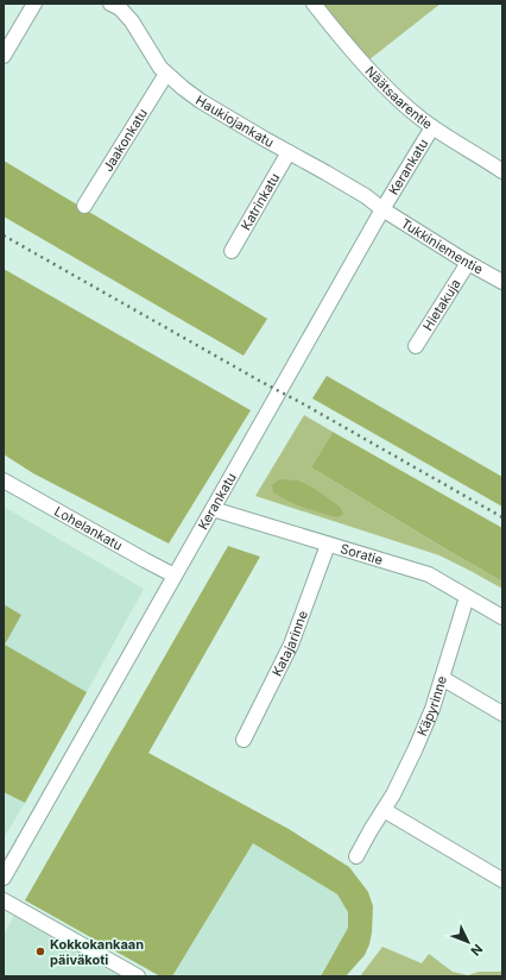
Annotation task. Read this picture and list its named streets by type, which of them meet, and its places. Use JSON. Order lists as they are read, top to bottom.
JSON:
{
  "streets": {
    "street": [
      "Näätsaarentie",
      "Haukiojankatu",
      "Jaakonkatu",
      "Kerankatu",
      "Katrinkatu",
      "Tukkiniementie",
      "Hietakuja",
      "Lohelankatu",
      "Soratie",
      "Katajarinne",
      "Käpyrinne"
    ]
  },
  "crossings": [
    ["Näätsaarentie", "Kerankatu"],
    ["Haukiojankatu", "Jaakonkatu"],
    ["Haukiojankatu", "Kerankatu"],
    ["Haukiojankatu", "Katrinkatu"],
    ["Haukiojankatu", "Tukkiniementie"],
    ["Kerankatu", "Tukkiniementie"],
    ["Kerankatu", "Lohelankatu"],
    ["Kerankatu", "Soratie"],
    ["Tukkiniementie", "Hietakuja"],
    ["Soratie", "Katajarinne"],
    ["Soratie", "Käpyrinne"]
  ],
  "places": ["Kokkokankaan päiväkoti"],
  "north": "bottom right"
}
